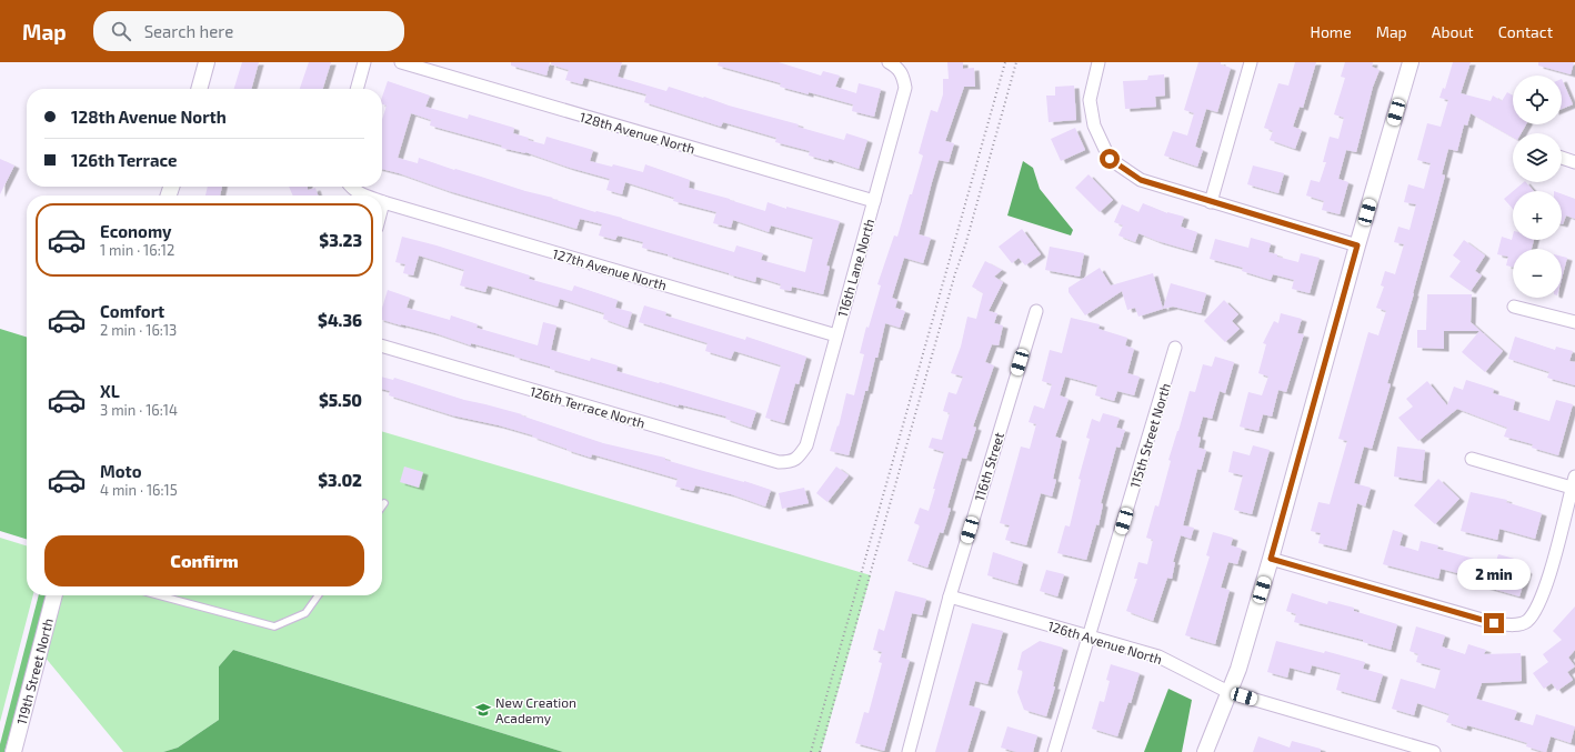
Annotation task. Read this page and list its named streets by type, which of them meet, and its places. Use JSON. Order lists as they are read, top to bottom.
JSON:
{
  "streets": {
    "street": [
      "128th Avenue North",
      "116th Lane North",
      "127th Avenue North",
      "126th Terrace North",
      "115th Street North",
      "116th Street",
      "126th Avenue North",
      "119th Street North"
    ]
  },
  "crossings": [
    ["128th Avenue North", "116th Lane North"],
    ["116th Lane North", "127th Avenue North"],
    ["116th Lane North", "126th Terrace North"],
    ["115th Street North", "126th Avenue North"],
    ["116th Street", "126th Avenue North"]
  ],
  "places": {
    "school or university": ["New Creation Academy"]
  },
  "page": {
    "header": "Map",
    "search": "Search here",
    "nav": [
      "Home",
      "Map",
      "About",
      "Contact"
    ],
    "map_buttons": ["+", "−"],
    "banner": ["128th Avenue North", "126th Terrace"],
    "list": [
      {
        "name": "Economy",
        "note": "1 min · 16:12",
        "value": "$3.23"
      },
      {
        "name": "Comfort",
        "note": "2 min · 16:13",
        "value": "$4.36"
      },
      {
        "name": "XL",
        "note": "3 min · 16:14",
        "value": "$5.50"
      },
      {
        "name": "Moto",
        "note": "4 min · 16:15",
        "value": "$3.02"
      }
    ],
    "buttons": "Confirm",
    "bubble": "2 min"
  }
}
